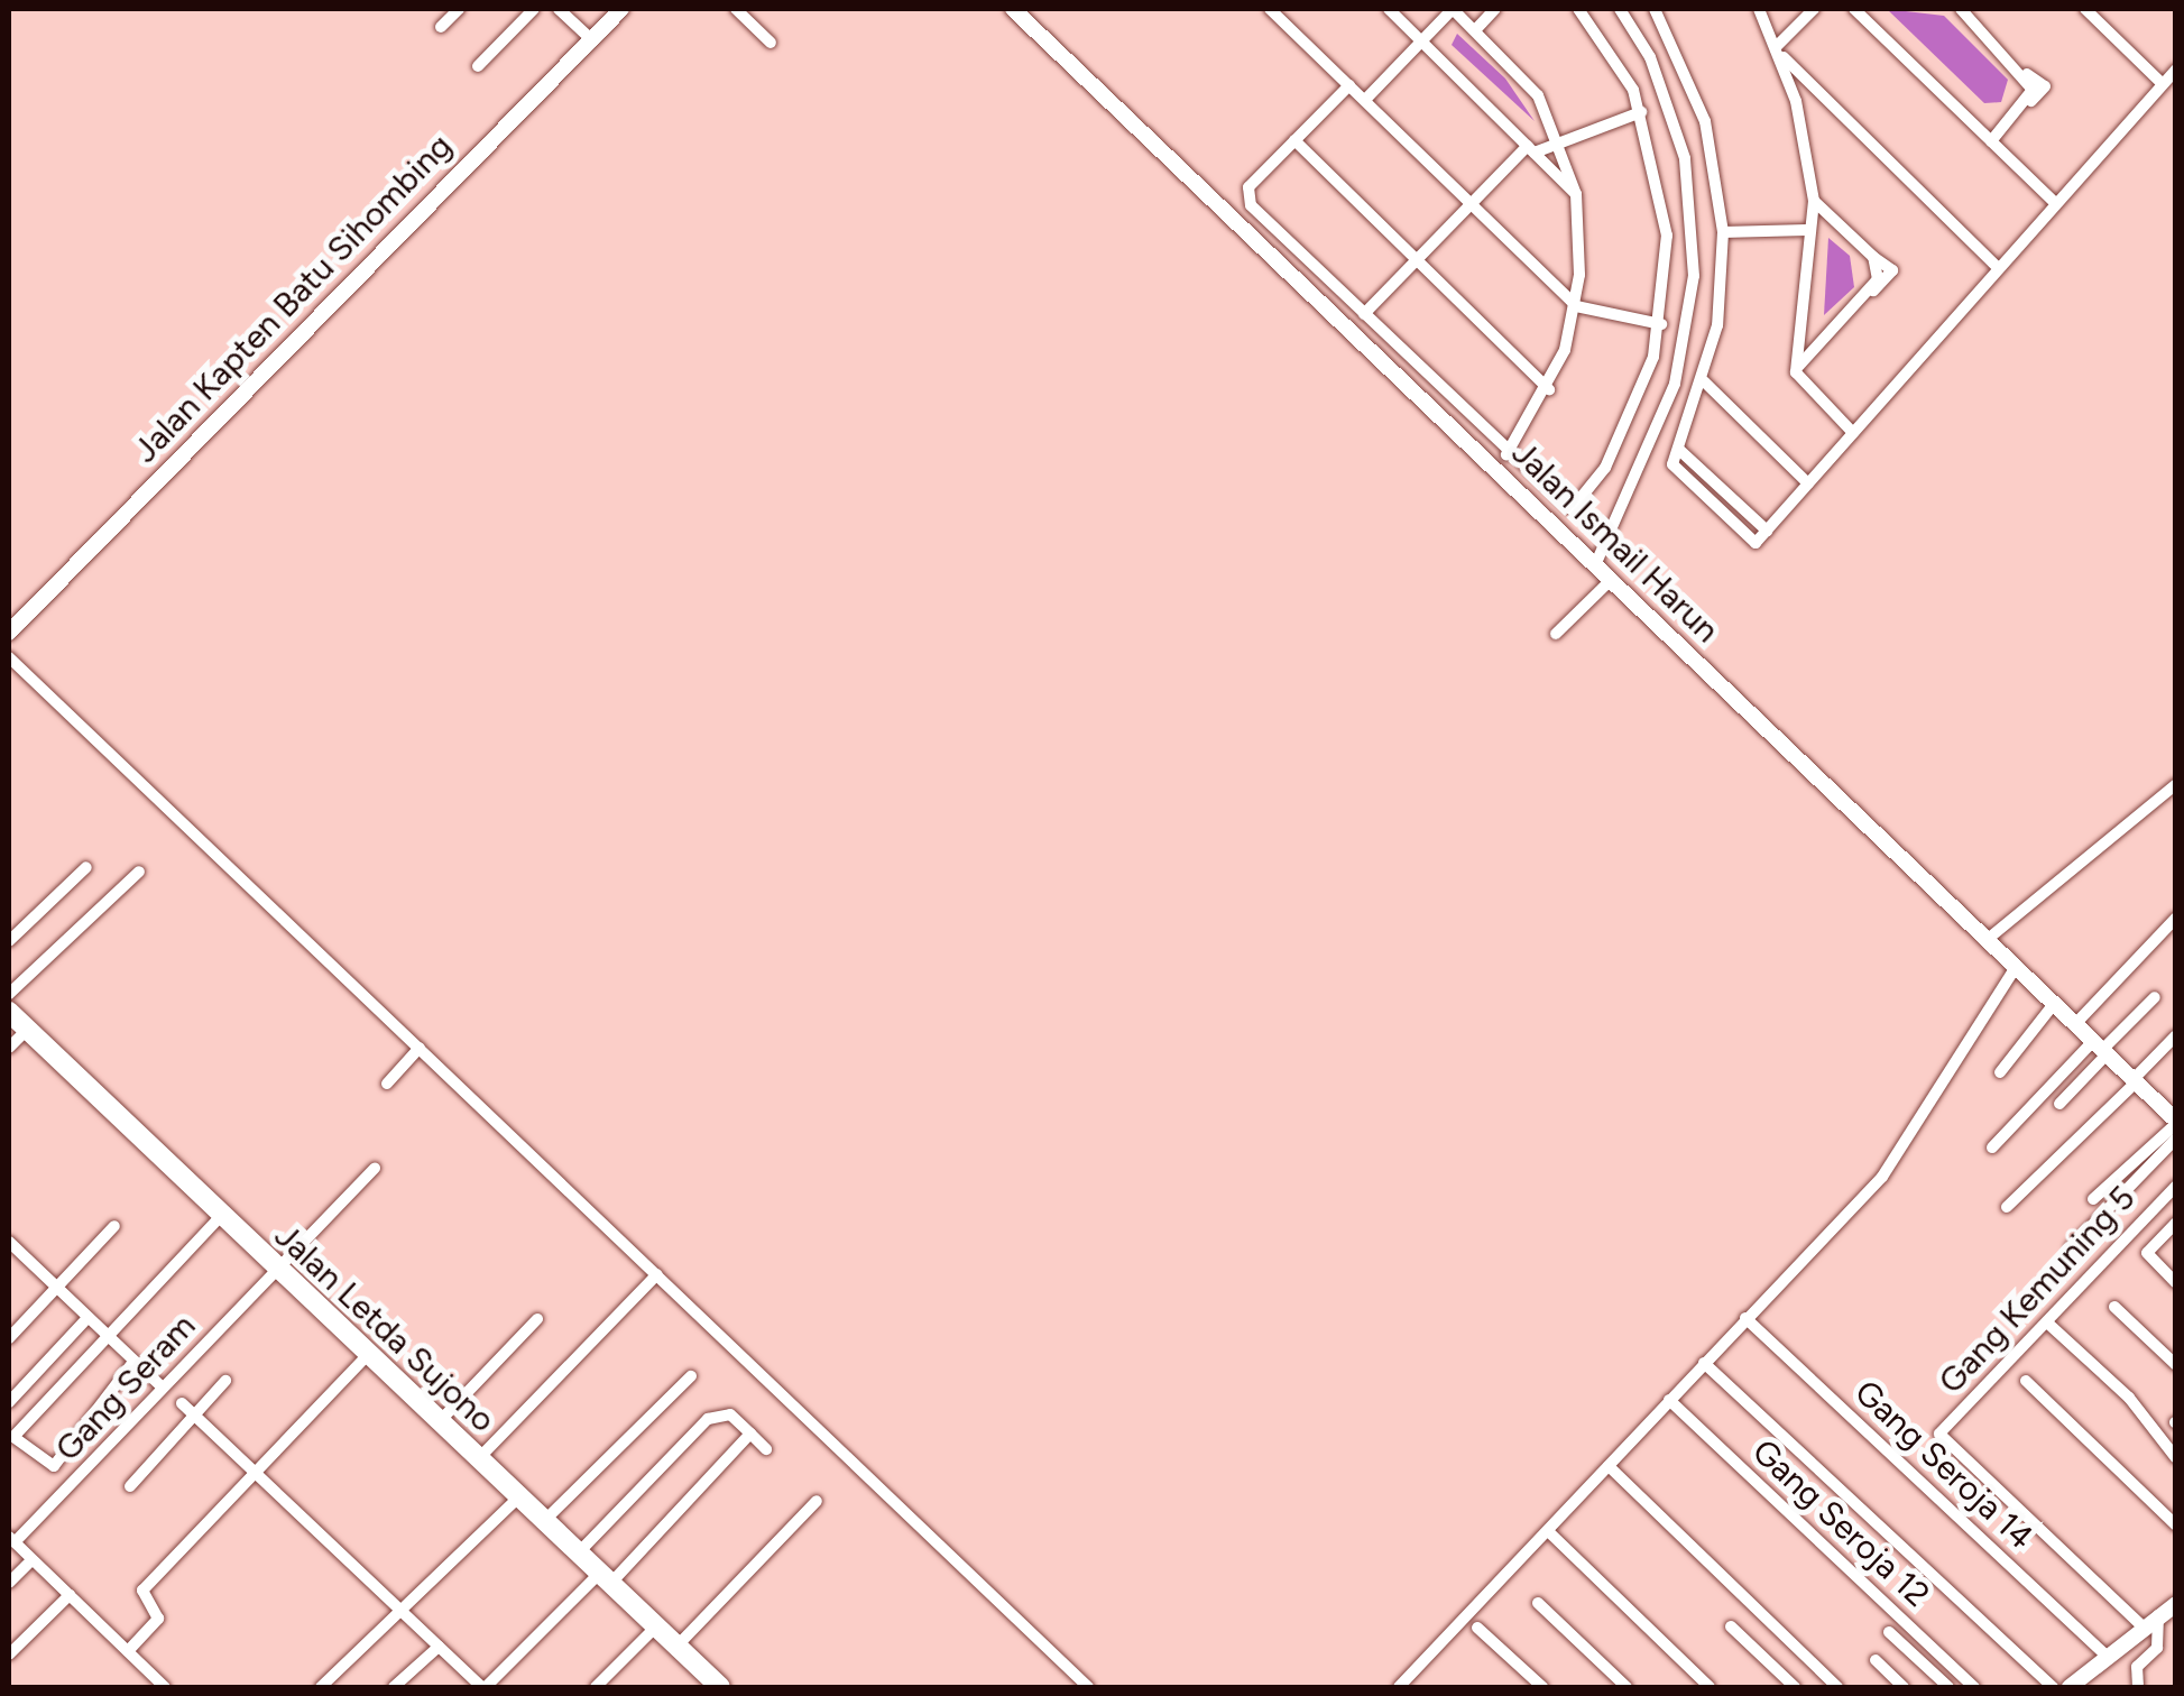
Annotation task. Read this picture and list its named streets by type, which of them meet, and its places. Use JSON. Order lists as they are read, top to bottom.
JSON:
{
  "streets": {
    "highway": ["Jalan Letda Sujono"],
    "street": [
      "Jalan Kapten Batu Sihombing",
      "Jalan Ismail Harun",
      "Gang Kemuning 5",
      "Gang Seram",
      "Gang Seroja 14",
      "Gang Seroja 12"
    ]
  },
  "crossings": [
    ["Jalan Letda Sujono", "Gang Seram"]
  ]
}
